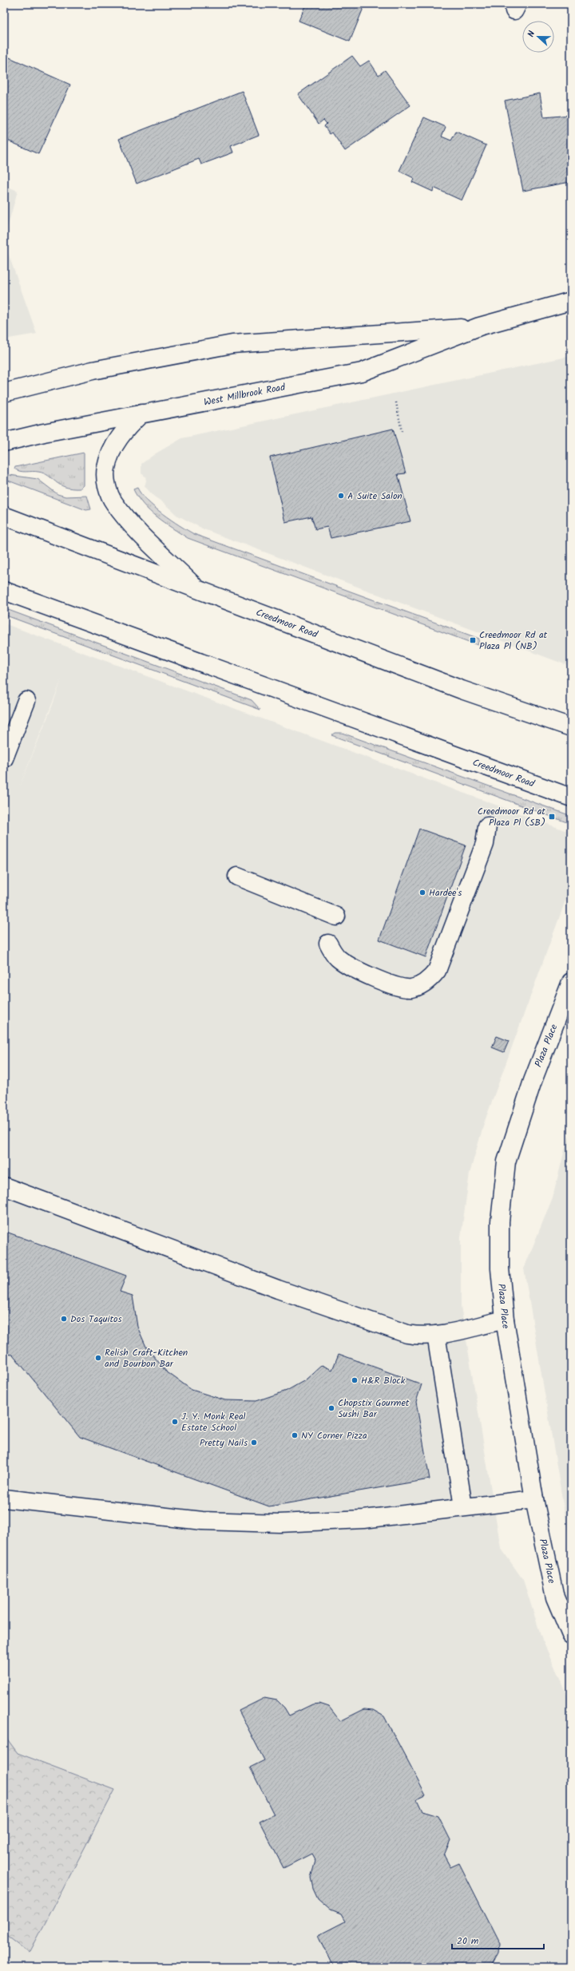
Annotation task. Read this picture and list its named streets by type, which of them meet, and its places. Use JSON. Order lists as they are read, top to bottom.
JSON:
{
  "streets": {
    "main road": ["West Millbrook Road", "Creedmoor Road", "Plaza Place"]
  },
  "places": {
    "other": [
      "A Suite Salon",
      "Hardee's",
      "Dos Taquitos",
      "Relish Craft-Kitchen and Bourbon Bar",
      "H&R Block",
      "Chopstix Gourmet Sushi Bar",
      "J. Y. Monk Real Estate School",
      "NY Corner Pizza",
      "Pretty Nails"
    ],
    "transit": ["Creedmoor Rd at Plaza Pl (NB)", "Creedmoor Rd at Plaza Pl (SB)"]
  },
  "scale_bar": "20 m",
  "north": "left"
}
